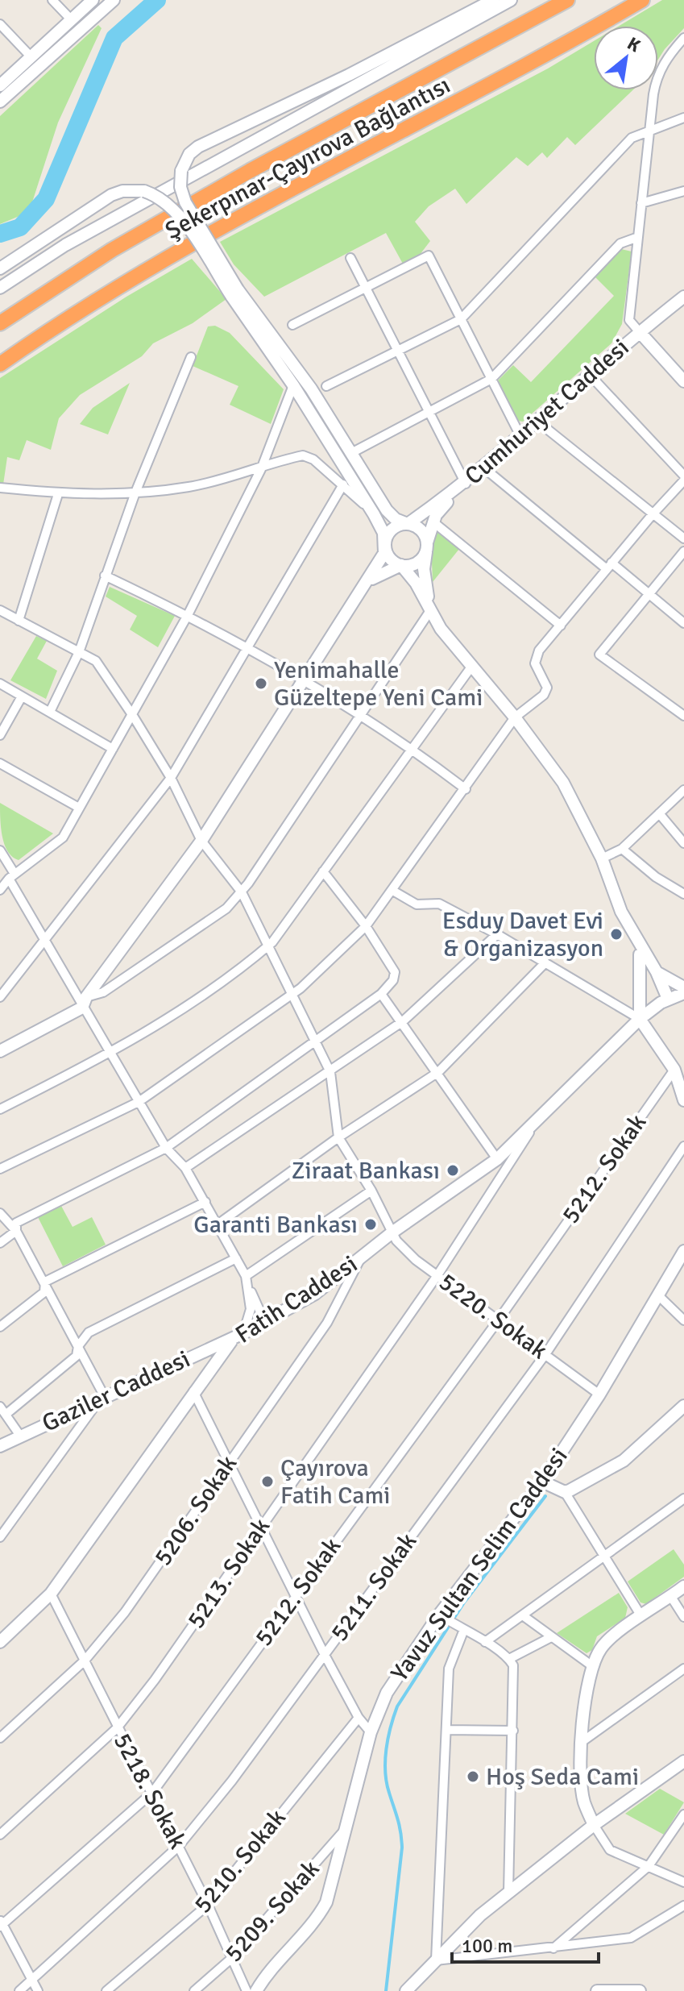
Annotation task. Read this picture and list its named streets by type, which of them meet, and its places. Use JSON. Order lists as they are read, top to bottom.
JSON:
{
  "streets": {
    "highway": ["Şekerpınar-Çayırova Bağlantısı"],
    "street": [
      "Cumhuriyet Caddesi",
      "5212. Sokak",
      "Fatih Caddesi",
      "5220. Sokak",
      "Gaziler Caddesi",
      "5206. Sokak",
      "Yavuz Sultan Selim Caddesi",
      "5213. Sokak",
      "5211. Sokak",
      "5218. Sokak",
      "5210. Sokak",
      "5209. Sokak"
    ]
  },
  "crossings": [
    ["5212. Sokak", "5220. Sokak"],
    ["5212. Sokak", "5218. Sokak"],
    ["Fatih Caddesi", "5220. Sokak"],
    ["Fatih Caddesi", "Gaziler Caddesi"],
    ["Fatih Caddesi", "5206. Sokak"],
    ["Fatih Caddesi", "5213. Sokak"],
    ["Fatih Caddesi", "5218. Sokak"],
    ["5220. Sokak", "Yavuz Sultan Selim Caddesi"],
    ["5220. Sokak", "5213. Sokak"],
    ["5220. Sokak", "5211. Sokak"],
    ["5206. Sokak", "5218. Sokak"],
    ["Yavuz Sultan Selim Caddesi", "5209. Sokak"],
    ["5213. Sokak", "5218. Sokak"],
    ["5211. Sokak", "5218. Sokak"],
    ["5218. Sokak", "5210. Sokak"],
    ["5218. Sokak", "5209. Sokak"]
  ],
  "places": [
    "Yenimahalle Güzeltepe Yeni Cami",
    "Esduy Davet Evi & Organizasyon",
    "Ziraat Bankası",
    "Garanti Bankası",
    "Çayırova Fatih Cami",
    "Hoş Seda Cami"
  ],
  "scale_bar": "100 m",
  "north": "top right"
}
